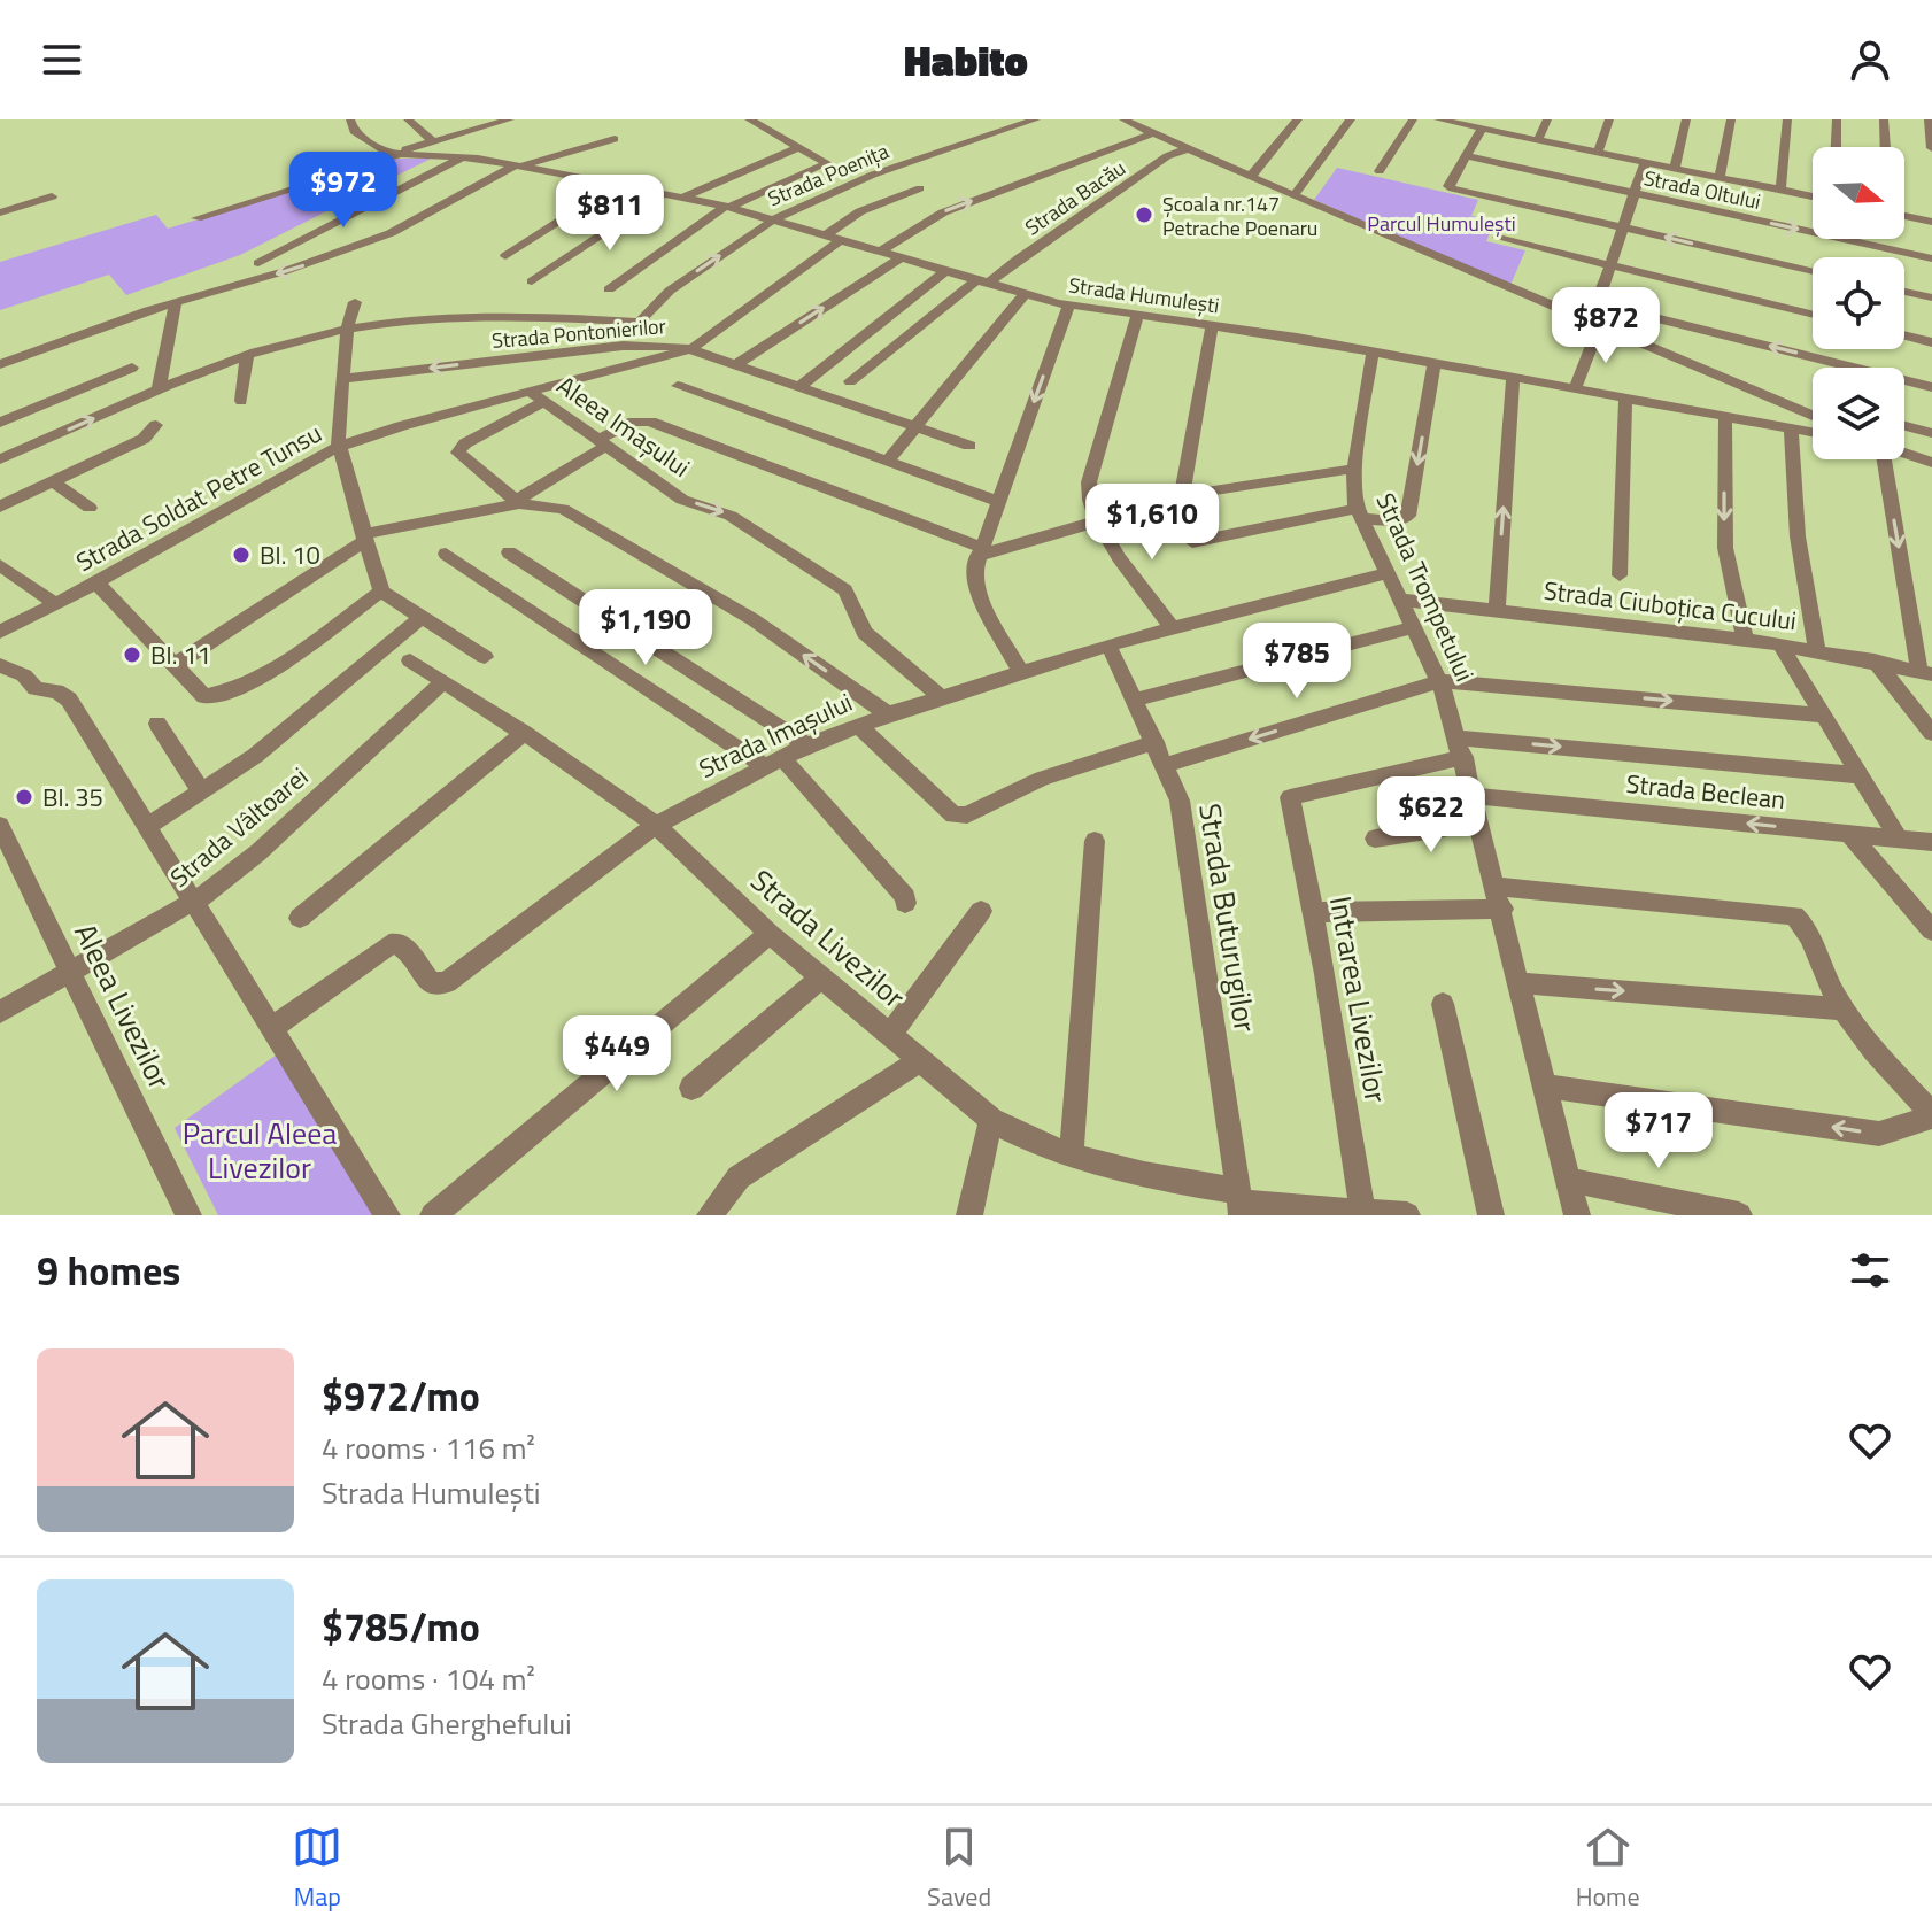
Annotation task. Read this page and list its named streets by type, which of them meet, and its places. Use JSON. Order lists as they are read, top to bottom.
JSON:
{
  "streets": {
    "street": [
      "Strada Poenița",
      "Strada Oltului",
      "Strada Bacău",
      "Strada Humulești",
      "Strada Pontonierilor",
      "Aleea Imașului",
      "Strada Soldat Petre Tunsu",
      "Strada Trompetului",
      "Strada Ciuboțica Cucului",
      "Strada Imașului",
      "Strada Beclean",
      "Strada Vâltoarei",
      "Strada Buturugilor",
      "Strada Livezilor",
      "Intrarea Livezilor",
      "Aleea Livezilor"
    ]
  },
  "crossings": [
    ["Strada Poenița", "Strada Humulești"],
    ["Strada Poenița", "Strada Pontonierilor"],
    ["Strada Bacău", "Strada Humulești"],
    ["Strada Humulești", "Strada Trompetului"],
    ["Strada Pontonierilor", "Strada Soldat Petre Tunsu"],
    ["Aleea Imașului", "Strada Soldat Petre Tunsu"],
    ["Aleea Imașului", "Strada Imașului"],
    ["Strada Trompetului", "Strada Ciuboțica Cucului"],
    ["Strada Trompetului", "Strada Imașului"],
    ["Strada Trompetului", "Strada Beclean"],
    ["Strada Trompetului", "Intrarea Livezilor"],
    ["Strada Imașului", "Strada Buturugilor"],
    ["Strada Imașului", "Strada Livezilor"],
    ["Strada Vâltoarei", "Strada Livezilor"],
    ["Strada Vâltoarei", "Aleea Livezilor"],
    ["Strada Buturugilor", "Strada Livezilor"],
    ["Strada Livezilor", "Intrarea Livezilor"]
  ],
  "parks": ["Parcul Humulești", "Parcul Aleea Livezilor"],
  "places": [
    "Școala nr.147 Petrache Poenaru",
    "Bl. 10",
    "Bl. 11",
    "Bl. 35"
  ],
  "north": "right",
  "page": {
    "header": "Habito",
    "price": [
      "$972",
      "$811",
      "$872",
      "$1,610",
      "$1,190",
      "$785",
      "$622",
      "$449",
      "$717"
    ],
    "heading": "9 homes",
    "list": [
      {
        "name": "$972/mo",
        "note": "4 rooms · 116 m² · Strada Humulești"
      },
      {
        "name": "$785/mo",
        "note": "4 rooms · 104 m² · Strada Gherghefului"
      }
    ],
    "tabs": ["Map", "Saved", "Home"]
  }
}
